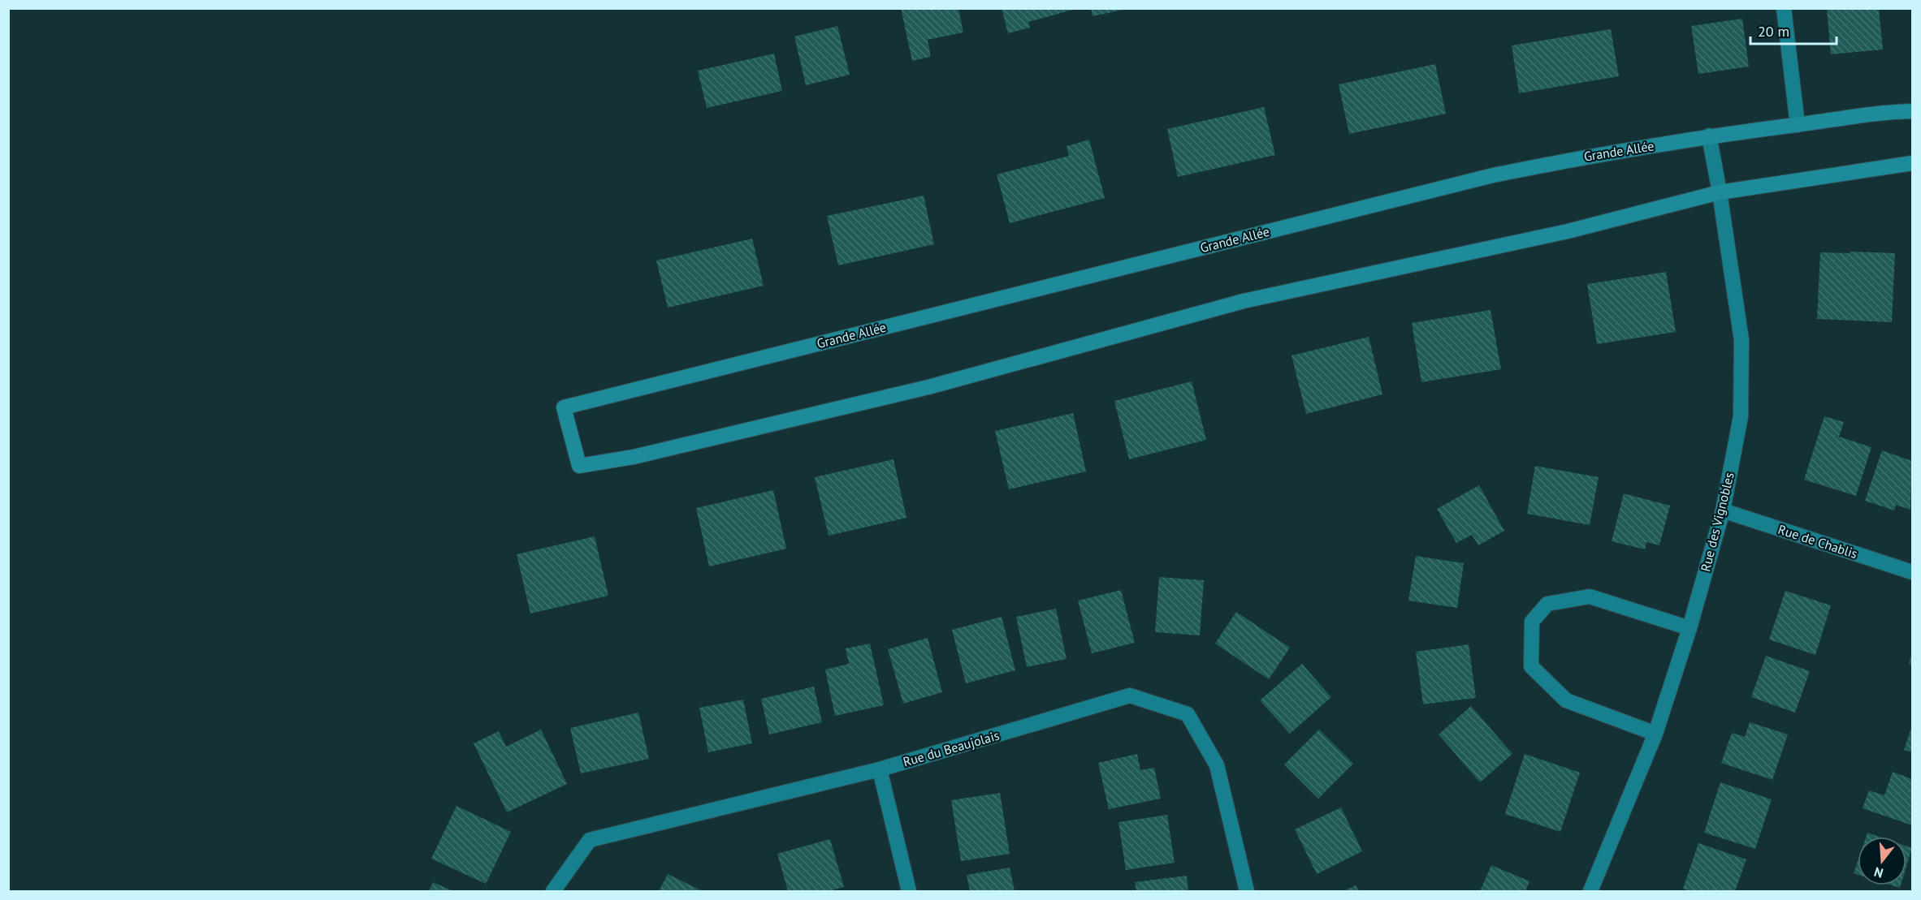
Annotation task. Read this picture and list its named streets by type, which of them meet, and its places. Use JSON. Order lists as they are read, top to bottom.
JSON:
{
  "streets": {
    "street": [
      "Grande Allée",
      "Rue des Vignobles",
      "Rue de Chablis",
      "Rue du Beaujolais"
    ]
  },
  "crossings": [
    ["Grande Allée", "Rue des Vignobles"],
    ["Rue des Vignobles", "Rue de Chablis"]
  ],
  "scale_bar": "20 m",
  "north": "bottom"
}
